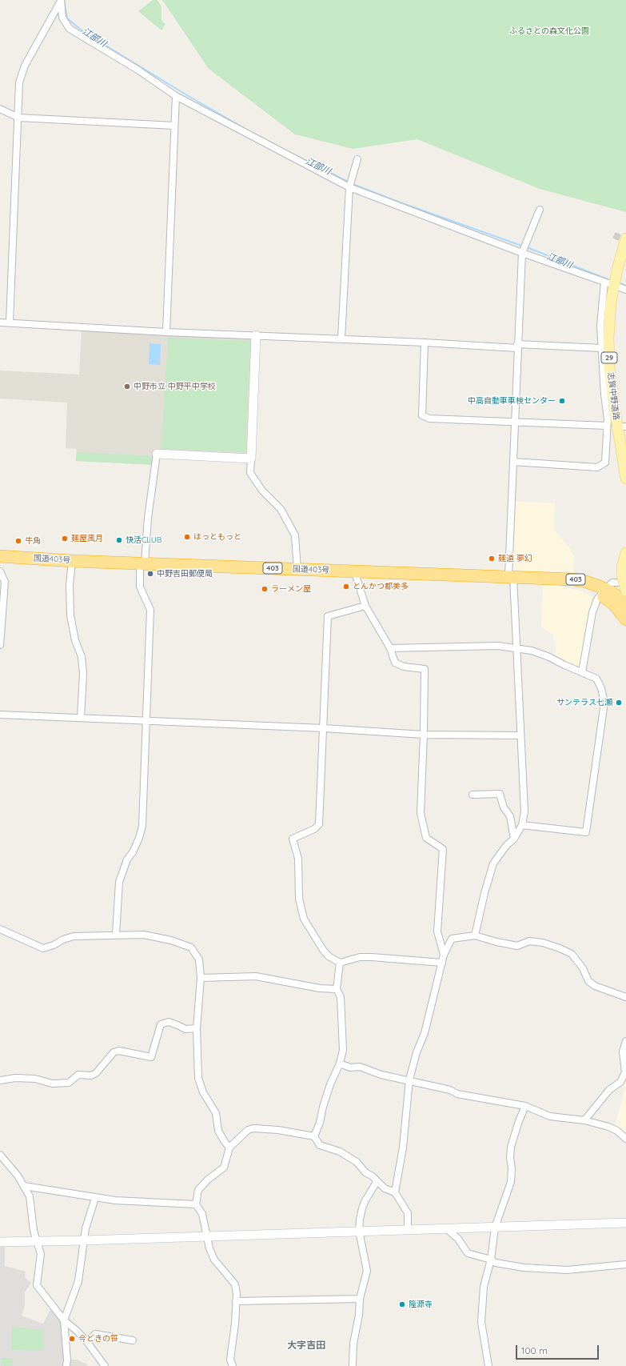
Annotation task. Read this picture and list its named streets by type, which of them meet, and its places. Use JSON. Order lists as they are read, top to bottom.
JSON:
{
  "streets": {
    "highway": ["国道403号", "403"],
    "main road": ["29", "志賀中野道路"]
  },
  "districts": ["大字吉田"],
  "water": ["江部川"],
  "parks": ["ふるさとの森文化公園"],
  "places": [
    "中野市立 中野平中学校",
    "中高自動車車検センター",
    "ほっともっと",
    "麺屋風月",
    "快活CLUB",
    "牛角",
    "麺道 夢幻",
    "中野吉田郵便局",
    "とんかつ都美多",
    "ラーメン屋",
    "サンテラス七瀬",
    "隆源寺",
    "今どきの笹"
  ],
  "scale_bar": "100 m"
}
